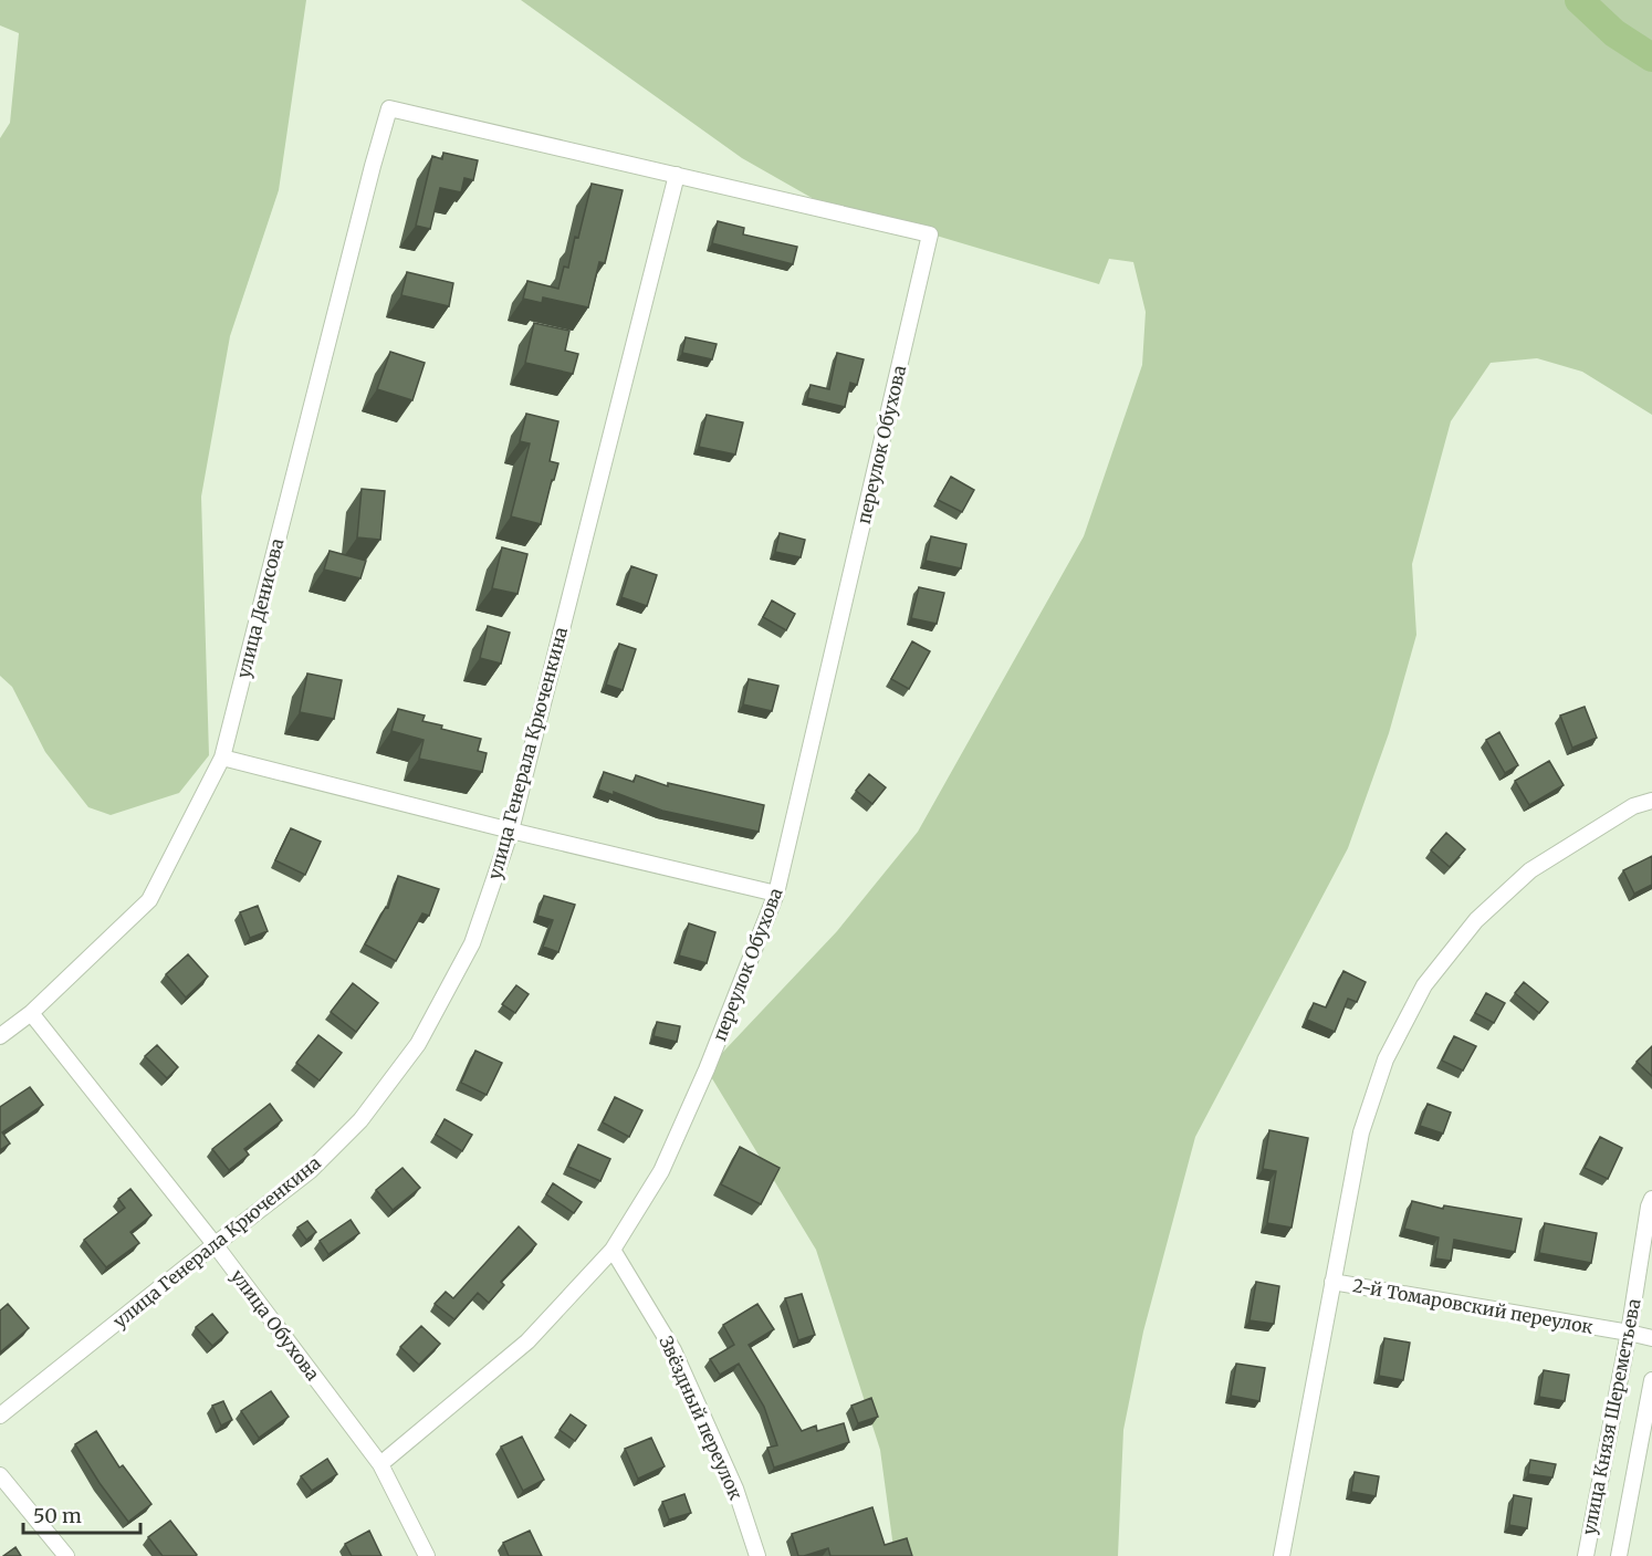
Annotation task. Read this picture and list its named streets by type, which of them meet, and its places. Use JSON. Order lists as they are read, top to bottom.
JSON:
{
  "streets": {
    "street": [
      "переулок Обухова",
      "улица Денисова",
      "улица Генерала Крюченкина",
      "2-й Томаровский переулок",
      "улица Обухова",
      "улица Князя Шереметьева",
      "Звёздный переулок"
    ]
  },
  "crossings": [
    ["переулок Обухова", "улица Денисова"],
    ["переулок Обухова", "улица Генерала Крюченкина"],
    ["переулок Обухова", "улица Обухова"],
    ["переулок Обухова", "Звёздный переулок"],
    ["улица Денисова", "улица Генерала Крюченкина"],
    ["улица Денисова", "улица Обухова"],
    ["улица Генерала Крюченкина", "улица Обухова"],
    ["2-й Томаровский переулок", "улица Князя Шереметьева"]
  ],
  "scale_bar": "50 m"
}
